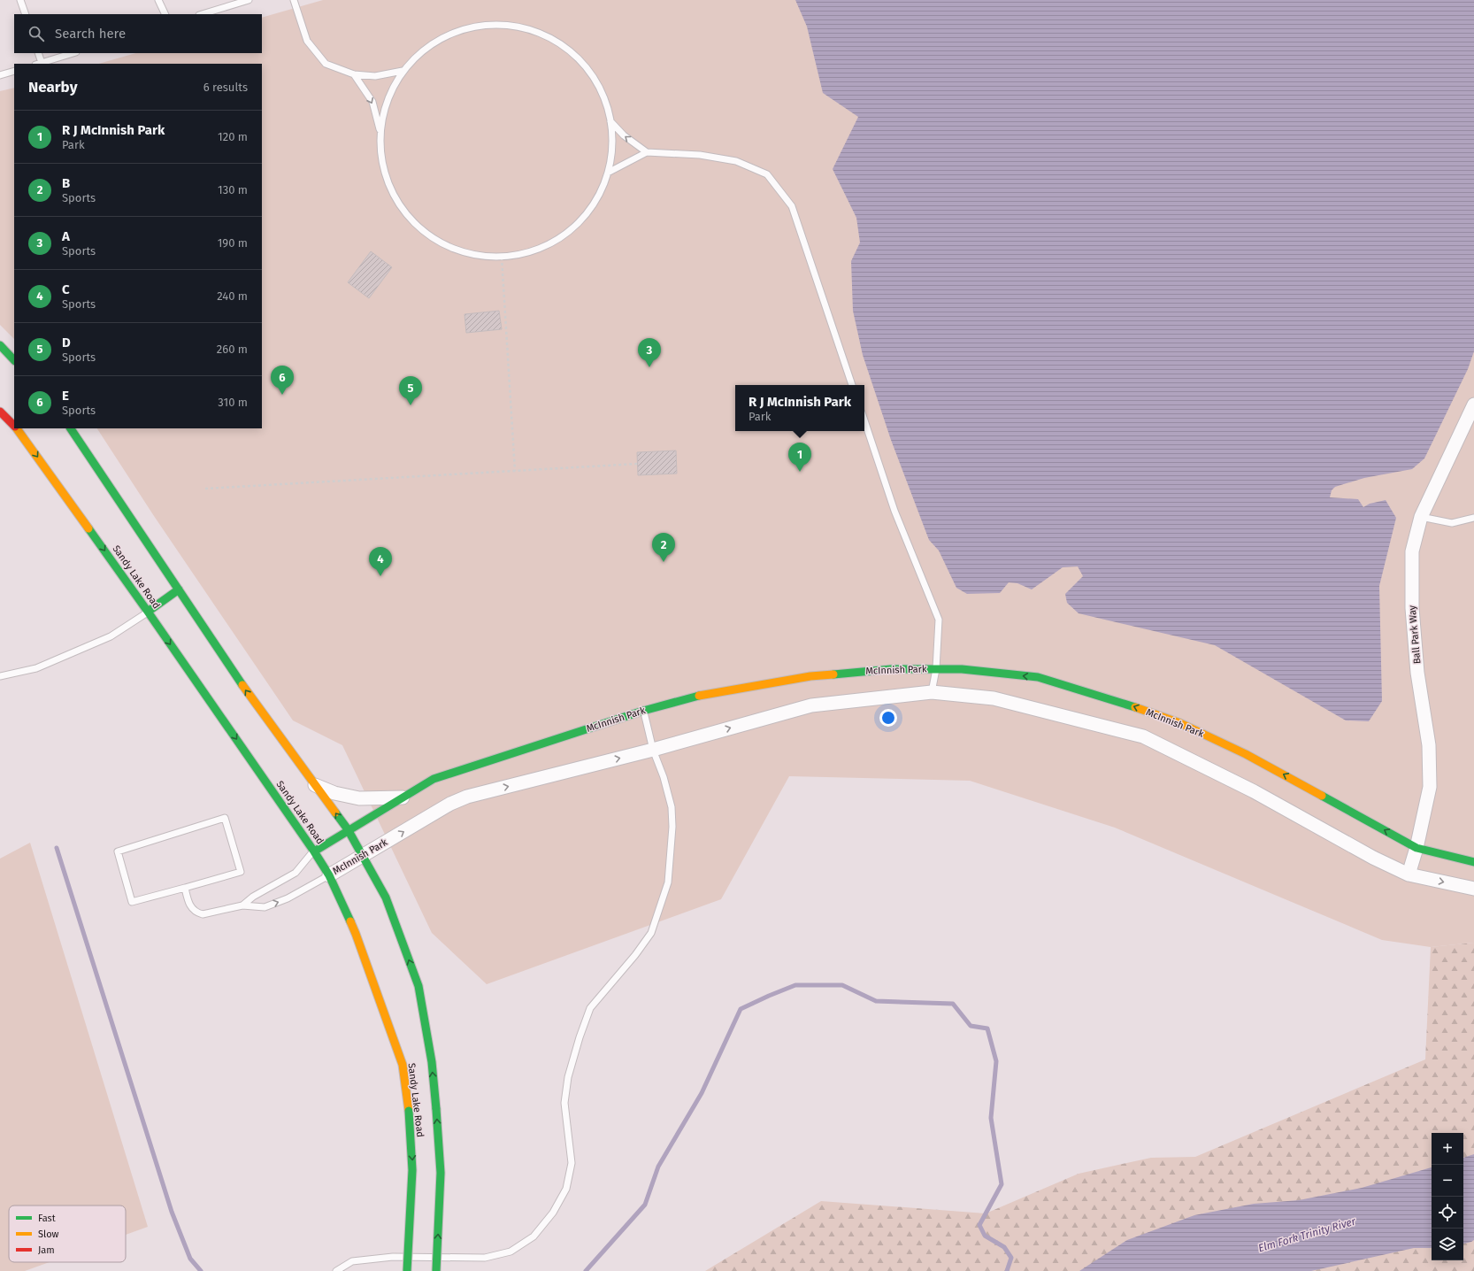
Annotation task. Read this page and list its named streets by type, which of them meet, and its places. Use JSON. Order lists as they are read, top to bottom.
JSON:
{
  "streets": {
    "main road": ["Sandy Lake Road", "McInnish Park"],
    "street": ["Ball Park Way"]
  },
  "crossings": [
    ["Sandy Lake Road", "McInnish Park"],
    ["Ball Park Way", "McInnish Park"]
  ],
  "water": ["Elm Fork Trinity River"],
  "legend": ["Fast", "Slow", "Jam"],
  "page": {
    "search": "Search here",
    "heading": ["Nearby", "6 results"],
    "list": [
      {
        "mark": "1",
        "name": "R J McInnish Park",
        "note": "Park",
        "value": "120 m"
      },
      {
        "mark": "2",
        "name": "B",
        "note": "Sports",
        "value": "130 m"
      },
      {
        "mark": "3",
        "name": "A",
        "note": "Sports",
        "value": "190 m"
      },
      {
        "mark": "4",
        "name": "C",
        "note": "Sports",
        "value": "240 m"
      },
      {
        "mark": "5",
        "name": "D",
        "note": "Sports",
        "value": "260 m"
      },
      {
        "mark": "6",
        "name": "E",
        "note": "Sports",
        "value": "310 m"
      }
    ],
    "pins": [
      "3",
      "6",
      "5",
      "1",
      "2",
      "4"
    ],
    "popup": ["R J McInnish Park", "Park"],
    "map_buttons": ["+", "−"]
  }
}
